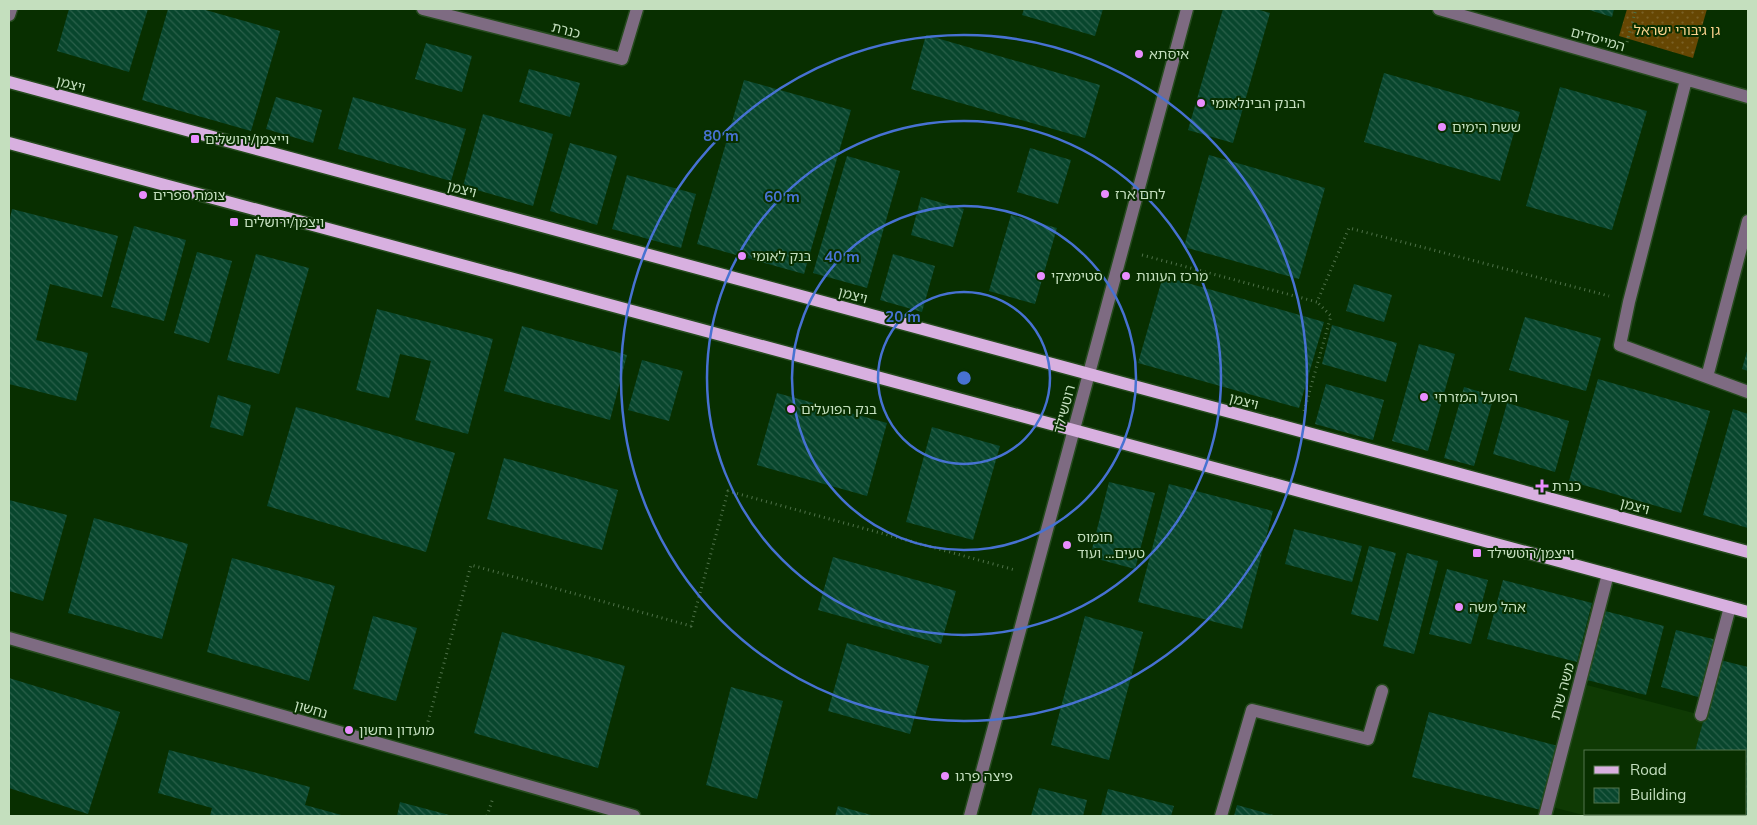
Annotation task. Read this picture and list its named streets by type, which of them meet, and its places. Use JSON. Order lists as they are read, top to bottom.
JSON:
{
  "streets": {
    "main road": ["ויצמן"],
    "street": [
      "כנרת",
      "המייסדים",
      "רוטשילד",
      "משה שרת",
      "נחשון"
    ]
  },
  "crossings": [
    ["ויצמן", "רוטשילד"]
  ],
  "parks": ["גן גיבורי ישראל"],
  "places": {
    "other": [
      "איסתא",
      "הבנק הבינלאומי",
      "ששת הימים",
      "לחם ארז",
      "צומת ספרים",
      "בנק לאומי",
      "סטימצקי",
      "מרכז העוגות",
      "הפועל המזרחי",
      "בנק הפועלים",
      "חומוס טעים... ועוד",
      "אהל משה",
      "מועדון נחשון",
      "פיצה פרגו"
    ],
    "transit": ["וייצמן/ירושלים", "ויצמן/ירושלים", "וייצמן/רוטשילד"],
    "health": ["כנרת"]
  },
  "legend": ["Road", "Building"],
  "rings": [
    "80 m",
    "60 m",
    "40 m",
    "20 m"
  ]
}
